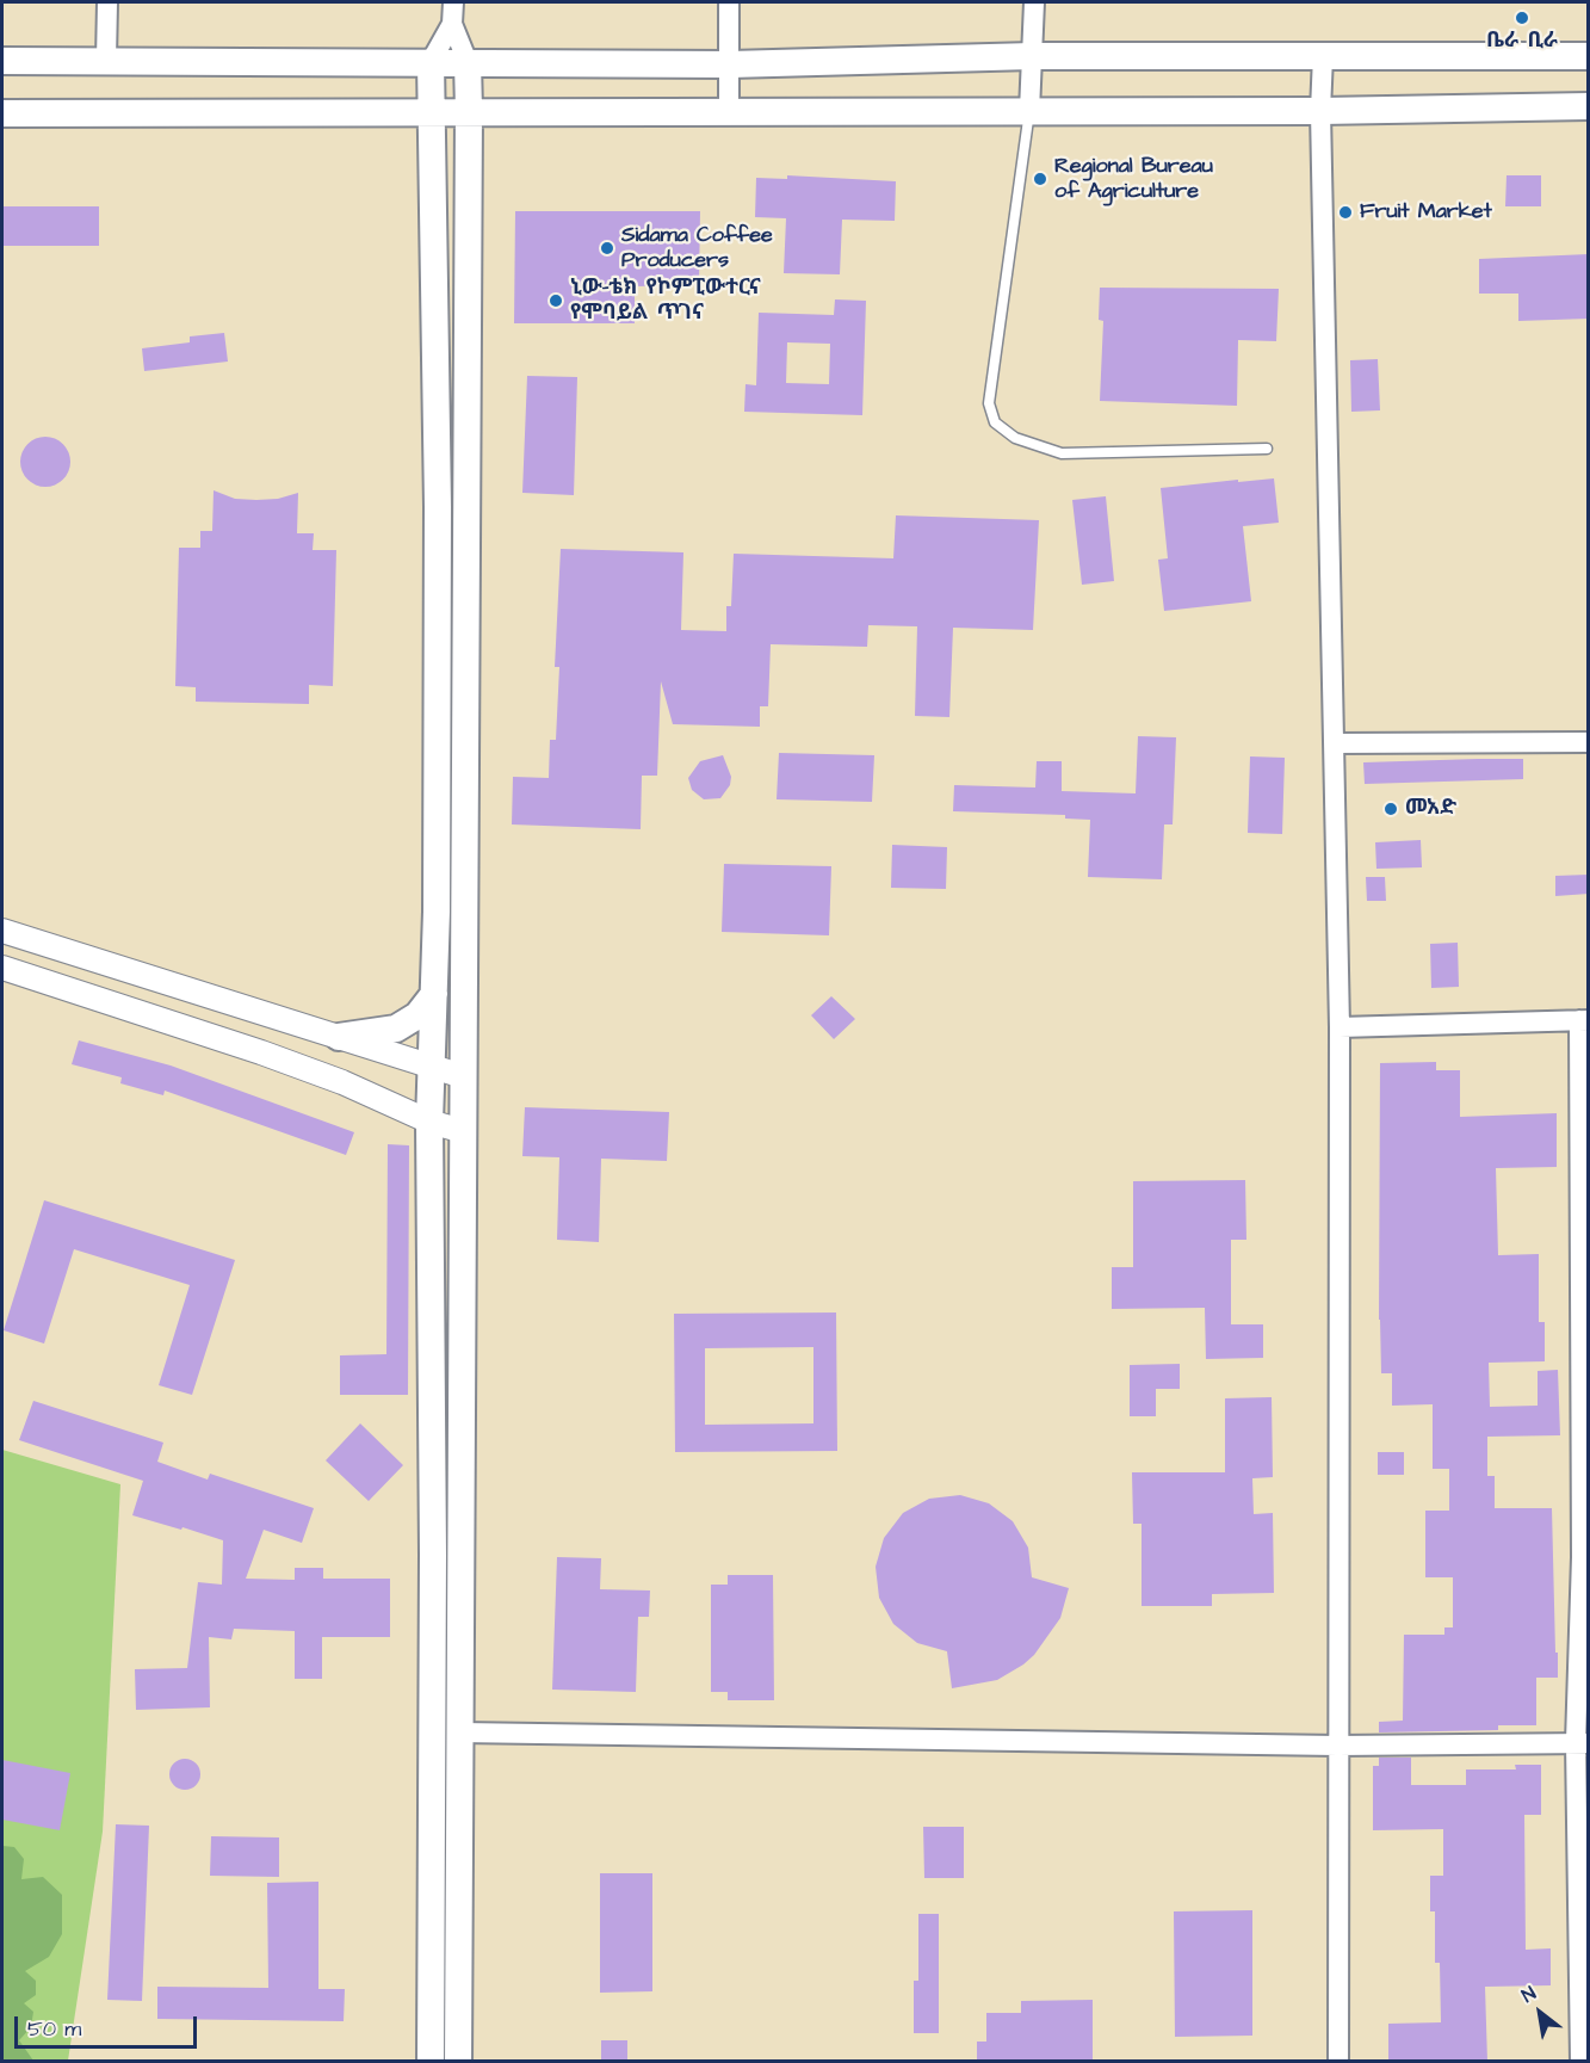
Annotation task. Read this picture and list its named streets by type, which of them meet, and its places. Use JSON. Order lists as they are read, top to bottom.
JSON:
{
  "places": [
    "ቤራ ቢራ",
    "Regional Bureau of Agriculture",
    "Fruit Market",
    "Sidama Coffee Producers",
    "ኒው-ቴክ የኮምፒውተርና የሞባይል ጥገና",
    "መአድ"
  ],
  "scale_bar": "50 m",
  "north": "top left"
}
